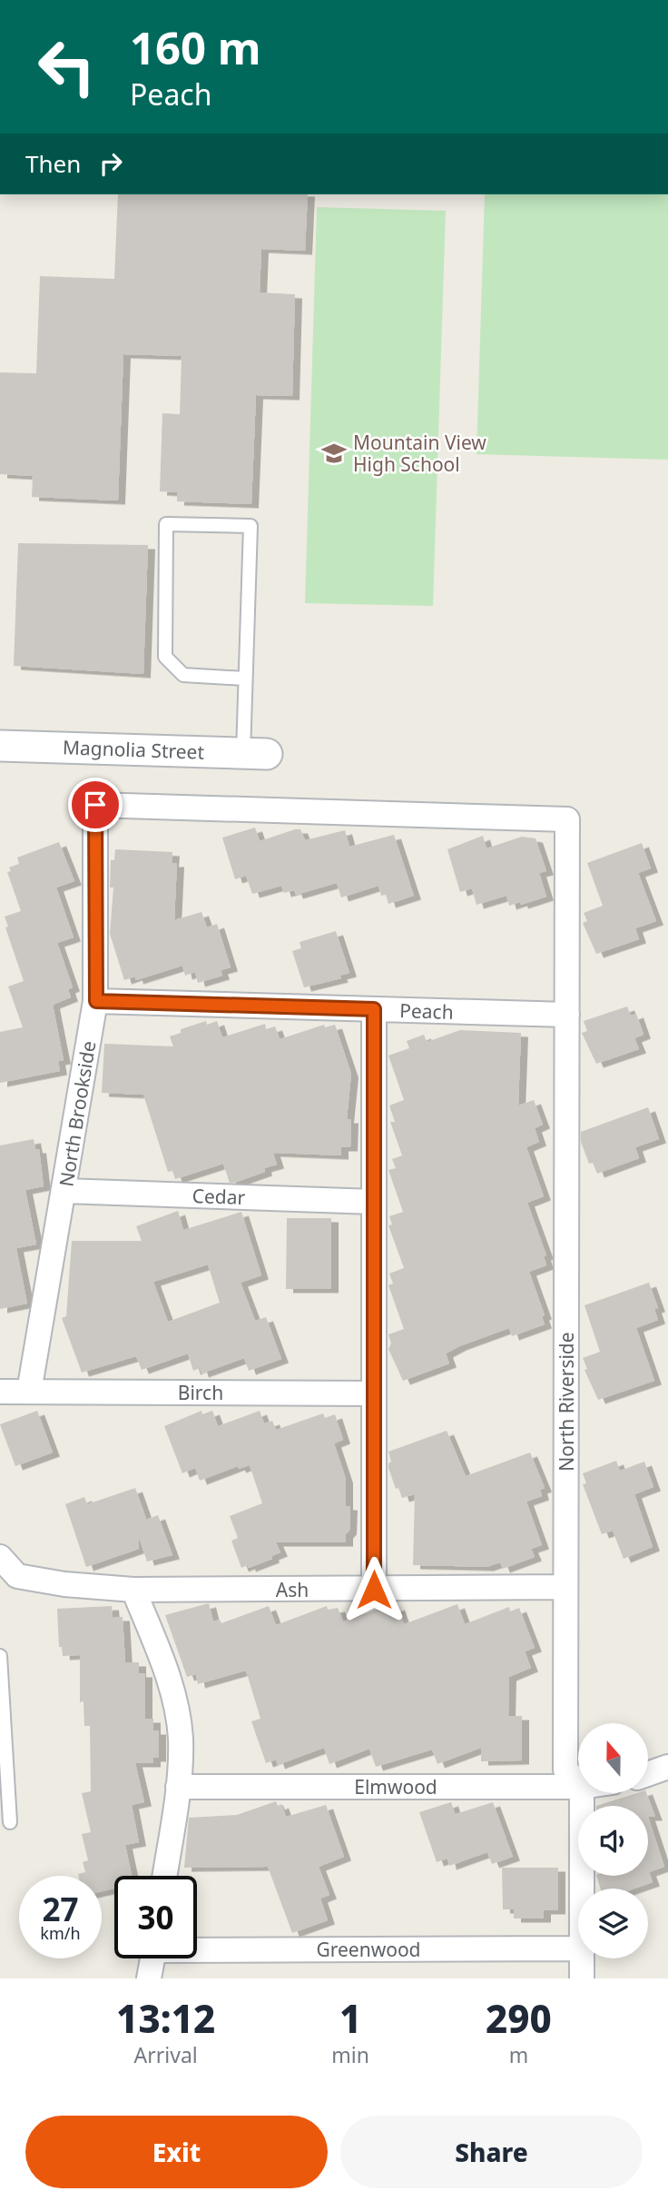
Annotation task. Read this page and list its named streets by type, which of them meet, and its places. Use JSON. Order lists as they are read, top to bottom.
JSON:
{
  "streets": {
    "street": [
      "Magnolia Street",
      "Peach",
      "North Brookside",
      "Cedar",
      "Birch",
      "North Riverside",
      "Ash",
      "Elmwood",
      "Greenwood"
    ]
  },
  "crossings": [
    ["Peach", "North Brookside"],
    ["Peach", "North Riverside"],
    ["North Brookside", "Cedar"],
    ["North Brookside", "Birch"],
    ["North Brookside", "North Riverside"],
    ["North Riverside", "Ash"]
  ],
  "places": {
    "school or university": ["Mountain View High School"]
  },
  "north": "top",
  "page": {
    "turn": ["160 m", "Peach"],
    "then": "Then",
    "speed": "27 km/h",
    "limit": "30",
    "eta": [
      "13:12",
      "Arrival",
      "1",
      "min",
      "290",
      "m"
    ],
    "buttons": ["Exit", "Share"]
  }
}
